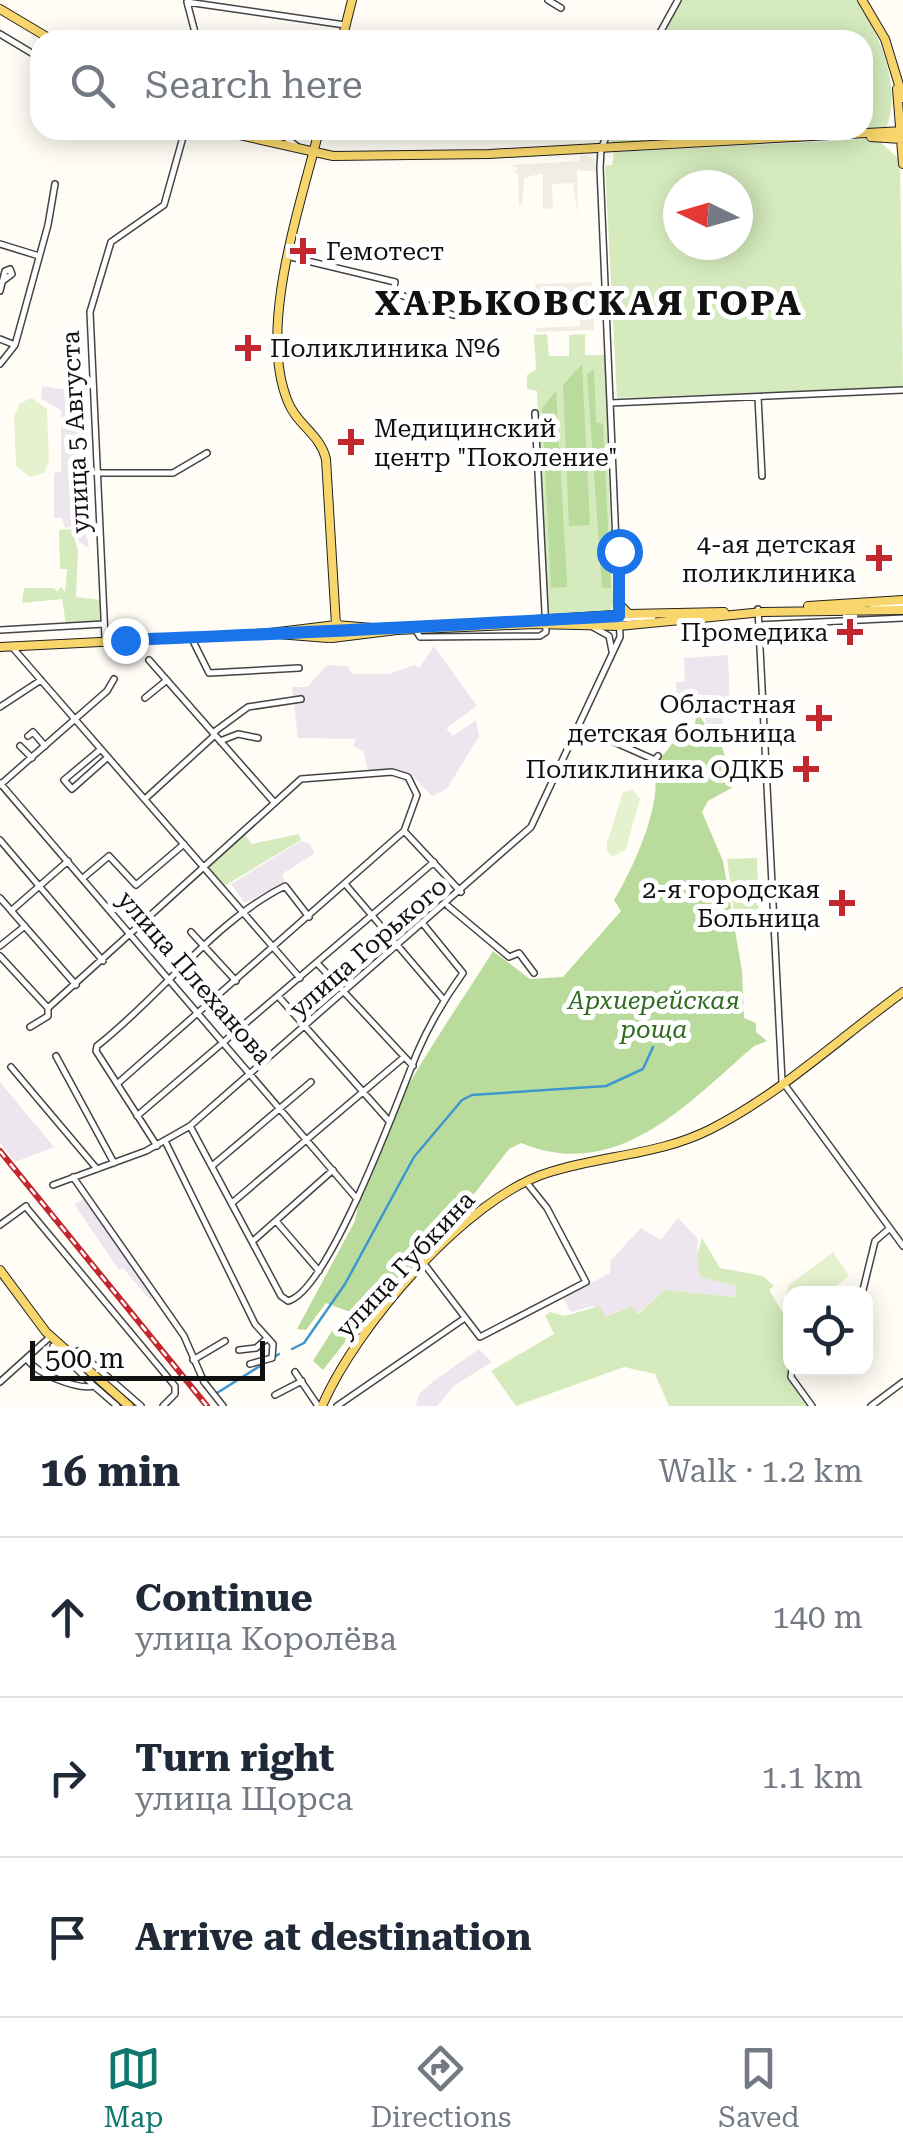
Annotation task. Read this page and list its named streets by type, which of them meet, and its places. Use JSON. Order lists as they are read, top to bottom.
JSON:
{
  "streets": {
    "main road": ["улица Губкина"],
    "street": ["улица 5 Августа", "улица Горького", "улица Плеханова"]
  },
  "crossings": [
    ["улица Горького", "улица Плеханова"]
  ],
  "districts": ["ХАРЬКОВСКАЯ ГОРА"],
  "parks": ["Архиерейская роща"],
  "places": {
    "health": [
      "Гемотест",
      "Поликлиника №6",
      "Медицинский центр \"Поколение\"",
      "4-ая детская поликлиника",
      "Промедика",
      "Областная детская больница",
      "Поликлиника ОДКБ",
      "2-я городская Больница"
    ]
  },
  "scale_bar": "500 m",
  "north": "left",
  "page": {
    "search": "Search here",
    "scale": "500 m",
    "heading": ["16 min", "Walk · 1.2 km"],
    "list": [
      ["Continue", "улица Королёва", "140 m"],
      ["Turn right", "улица Щорса", "1.1 km"],
      "Arrive at destination"
    ],
    "nav": ["Map", "Directions", "Saved"]
  }
}
